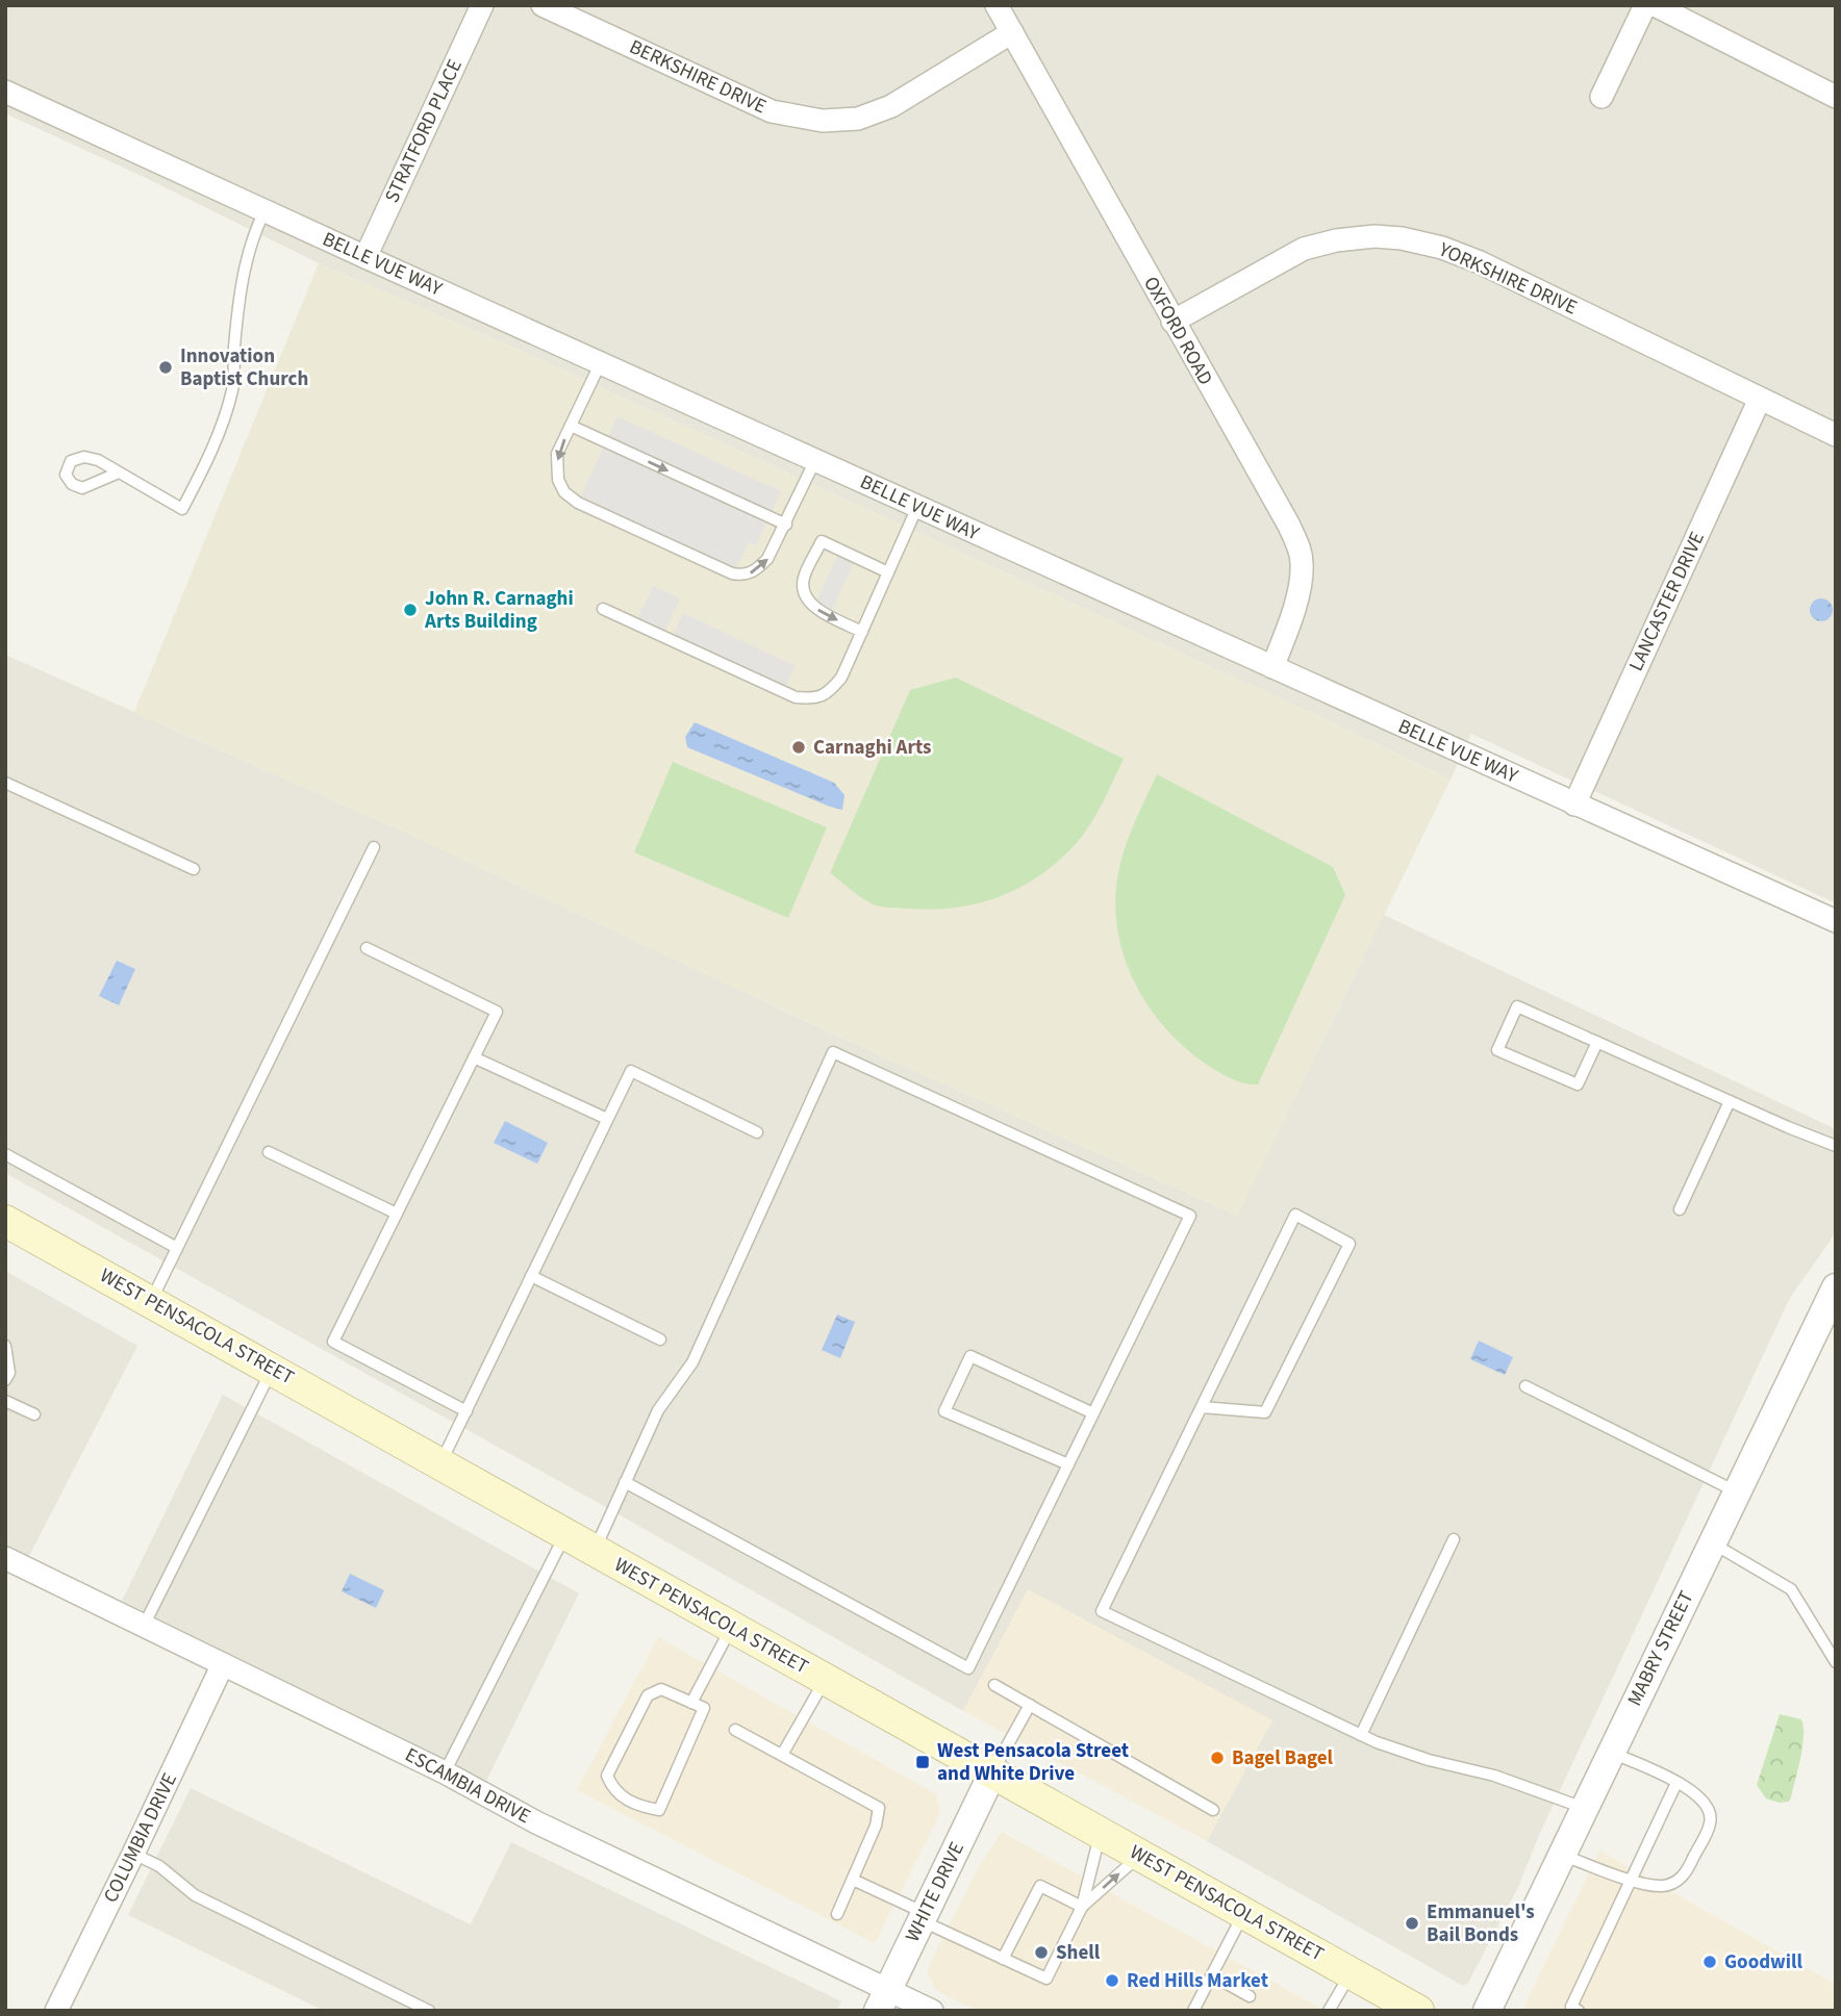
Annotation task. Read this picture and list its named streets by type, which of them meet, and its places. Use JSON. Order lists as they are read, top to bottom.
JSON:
{
  "streets": {
    "main road": ["WEST PENSACOLA STREET"],
    "street": [
      "BERKSHIRE DRIVE",
      "STRATFORD PLACE",
      "BELLE VUE WAY",
      "YORKSHIRE DRIVE",
      "OXFORD ROAD",
      "LANCASTER DRIVE",
      "MABRY STREET",
      "ESCAMBIA DRIVE",
      "COLUMBIA DRIVE",
      "WHITE DRIVE"
    ]
  },
  "crossings": [
    ["BERKSHIRE DRIVE", "OXFORD ROAD"],
    ["STRATFORD PLACE", "BELLE VUE WAY"],
    ["BELLE VUE WAY", "OXFORD ROAD"],
    ["BELLE VUE WAY", "LANCASTER DRIVE"],
    ["YORKSHIRE DRIVE", "OXFORD ROAD"],
    ["YORKSHIRE DRIVE", "LANCASTER DRIVE"],
    ["WEST PENSACOLA STREET", "WHITE DRIVE"],
    ["ESCAMBIA DRIVE", "COLUMBIA DRIVE"],
    ["ESCAMBIA DRIVE", "WHITE DRIVE"]
  ],
  "places": {
    "other": [
      "Innovation Baptist Church",
      "John R. Carnaghi Arts Building",
      "Carnaghi Arts",
      "Bagel Bagel",
      "Emmanuel's Bail Bonds",
      "Shell",
      "Goodwill",
      "Red Hills Market"
    ],
    "transit": ["West Pensacola Street and White Drive"]
  }
}
